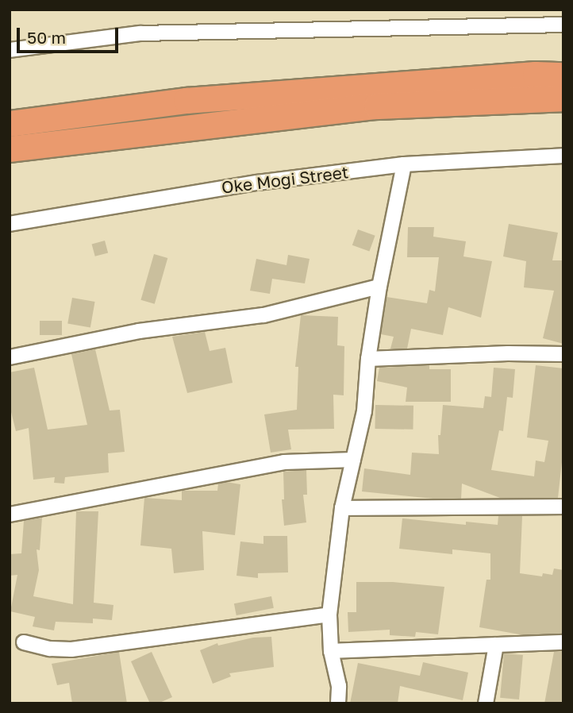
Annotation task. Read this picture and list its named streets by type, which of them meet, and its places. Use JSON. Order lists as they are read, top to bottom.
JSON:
{
  "streets": {
    "street": ["Oke Mogi Street"]
  },
  "scale_bar": "50 m"
}
